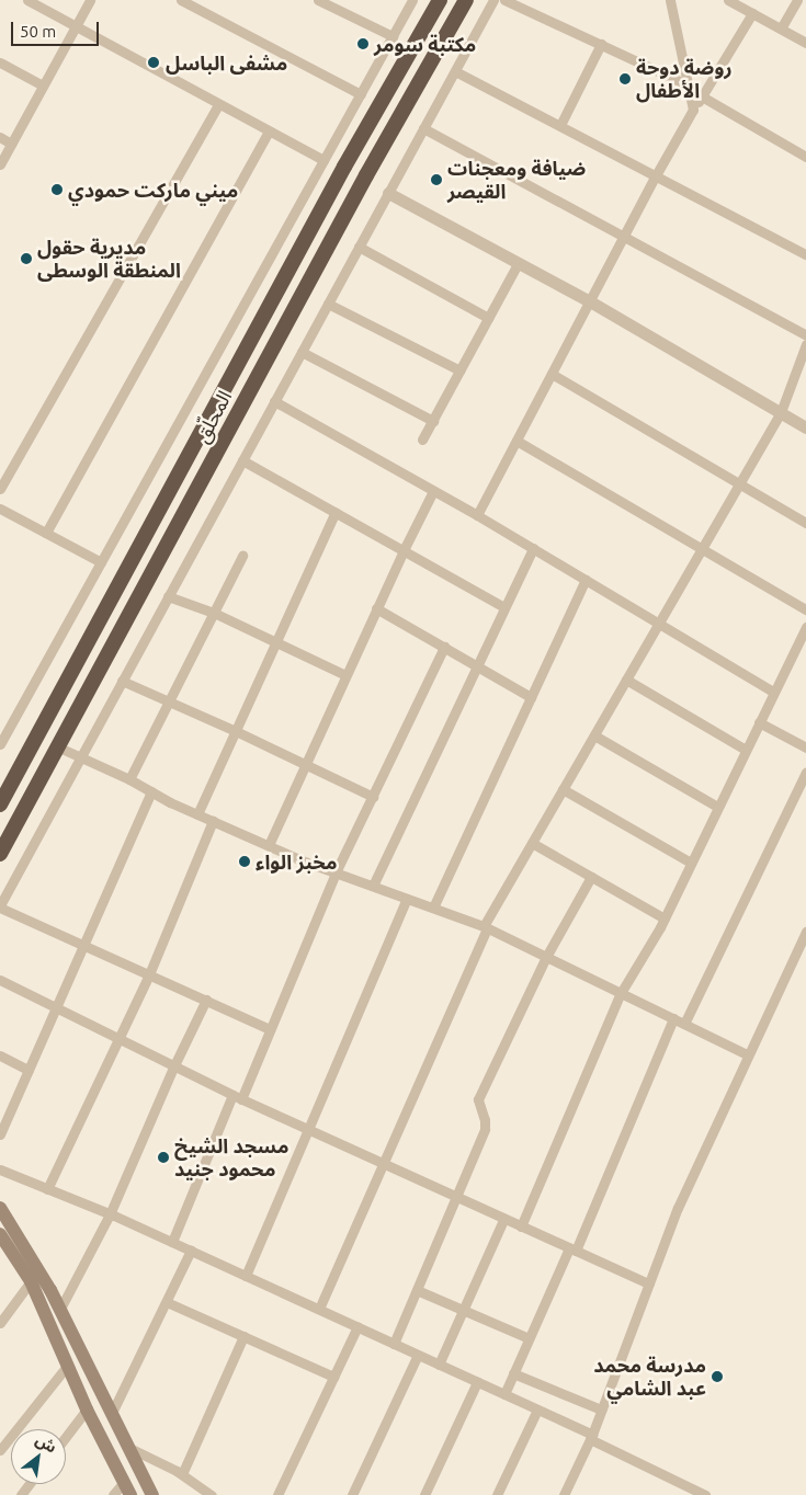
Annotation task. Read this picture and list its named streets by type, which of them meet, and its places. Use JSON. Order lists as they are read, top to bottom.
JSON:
{
  "streets": {
    "highway": ["المحلّق"]
  },
  "places": [
    "مكتبة سومر",
    "مشفى الباسل",
    "روضة دوحة الأطفال",
    "ضيافة ومعجنات القيصر",
    "ميني ماركت حمودي",
    "مديرية حقول المنطقة الوسطى",
    "مخبز الواء",
    "مسجد الشيخ محمود جنيد",
    "مدرسة محمد عبد الشامي"
  ],
  "scale_bar": "50 m",
  "north": "top right"
}
